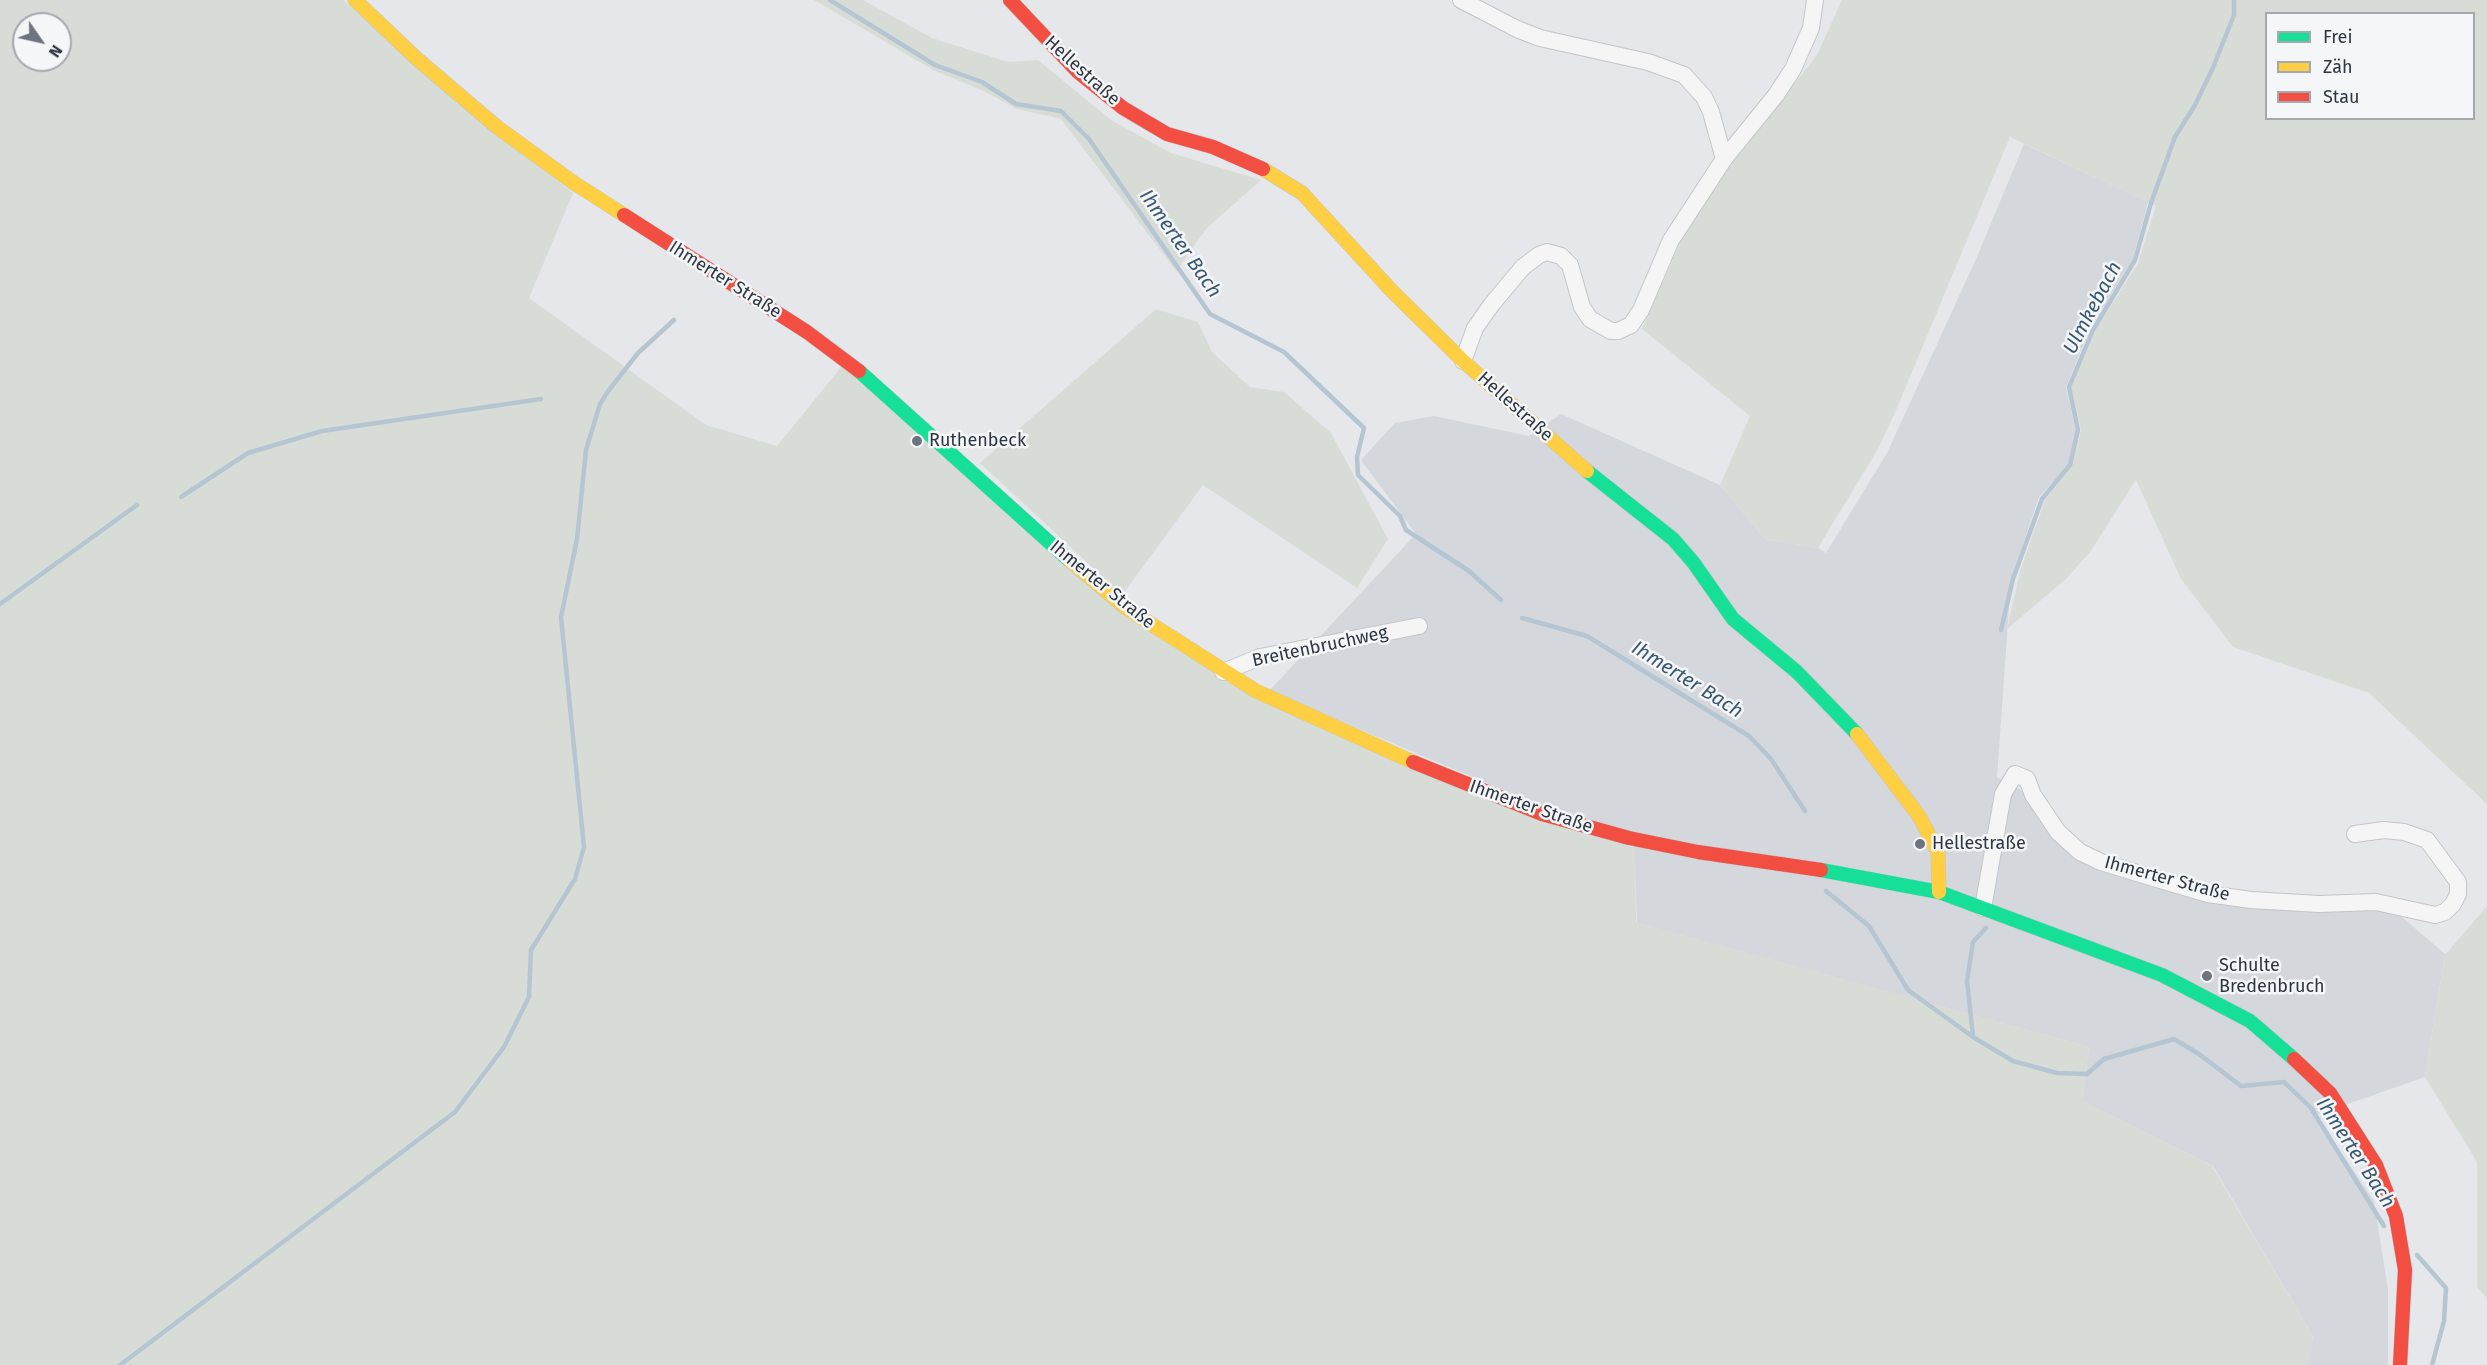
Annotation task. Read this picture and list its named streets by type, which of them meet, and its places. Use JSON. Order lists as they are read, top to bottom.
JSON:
{
  "streets": {
    "main road": ["Hellestraße", "Ihmerter Straße"],
    "street": ["Breitenbruchweg"]
  },
  "crossings": [
    ["Hellestraße", "Ihmerter Straße"],
    ["Ihmerter Straße", "Breitenbruchweg"]
  ],
  "water": ["Ihmerter Bach", "Ulmkebach"],
  "places": ["Ruthenbeck", "Hellestraße", "Schulte Bredenbruch"],
  "legend": ["Frei", "Zäh", "Stau"],
  "north": "bottom right"
}
